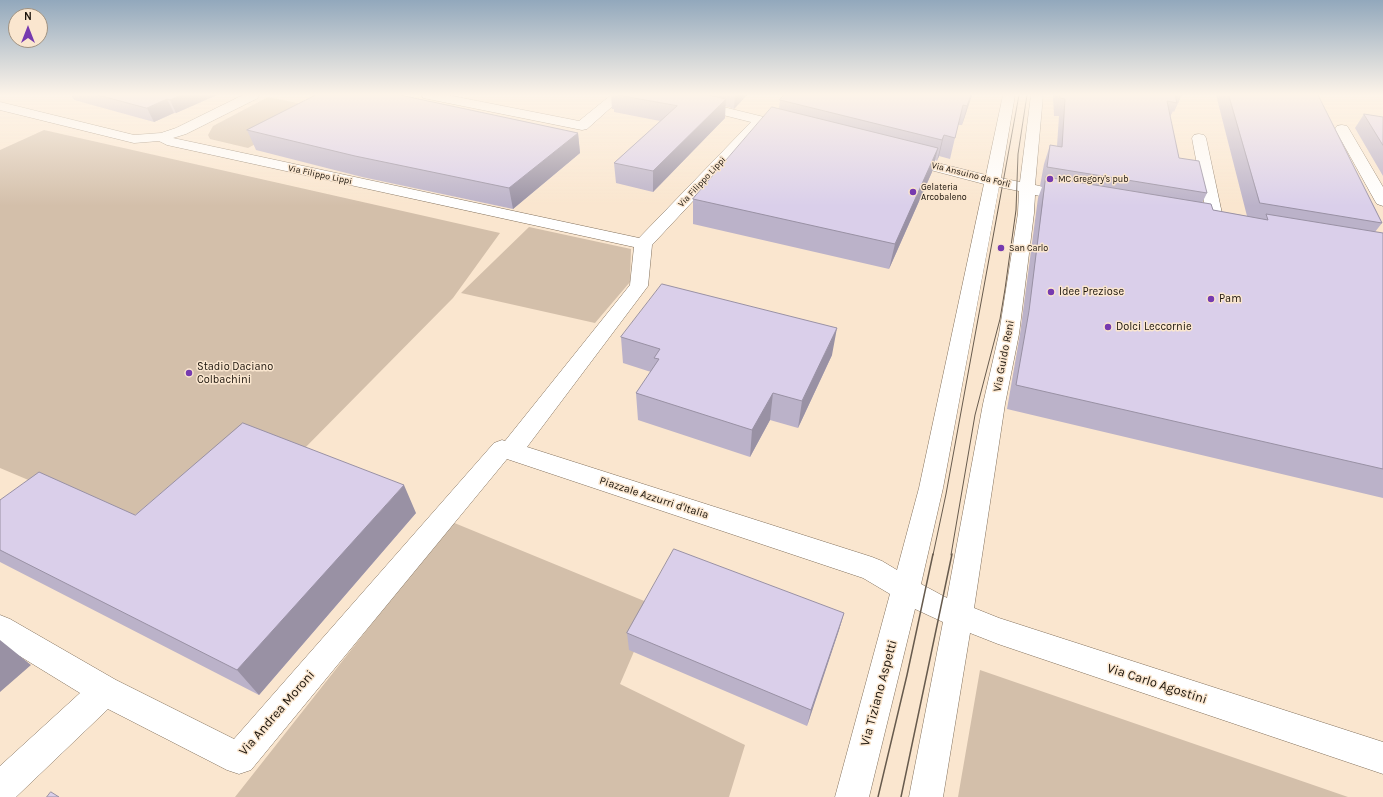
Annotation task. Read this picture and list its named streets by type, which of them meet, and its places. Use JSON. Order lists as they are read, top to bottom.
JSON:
{
  "streets": {
    "street": [
      "Via Filippo Lippi",
      "Via Ansuino da Forlì",
      "Via Guido Reni",
      "Piazzale Azzurri d'Italia",
      "Via Carlo Agostini",
      "Via Tiziano Aspetti",
      "Via Andrea Moroni"
    ]
  },
  "crossings": [
    ["Via Filippo Lippi", "Piazzale Azzurri d'Italia"],
    ["Via Ansuino da Forlì", "Via Guido Reni"],
    ["Via Guido Reni", "Piazzale Azzurri d'Italia"],
    ["Via Guido Reni", "Via Carlo Agostini"],
    ["Piazzale Azzurri d'Italia", "Via Carlo Agostini"],
    ["Piazzale Azzurri d'Italia", "Via Tiziano Aspetti"]
  ],
  "places": [
    "MC Gregory's pub",
    "Gelateria Arcobaleno",
    "San Carlo",
    "Idee Preziose",
    "Pam",
    "Dolci Leccornie",
    "Stadio Daciano Colbachini"
  ],
  "north": "top"
}
